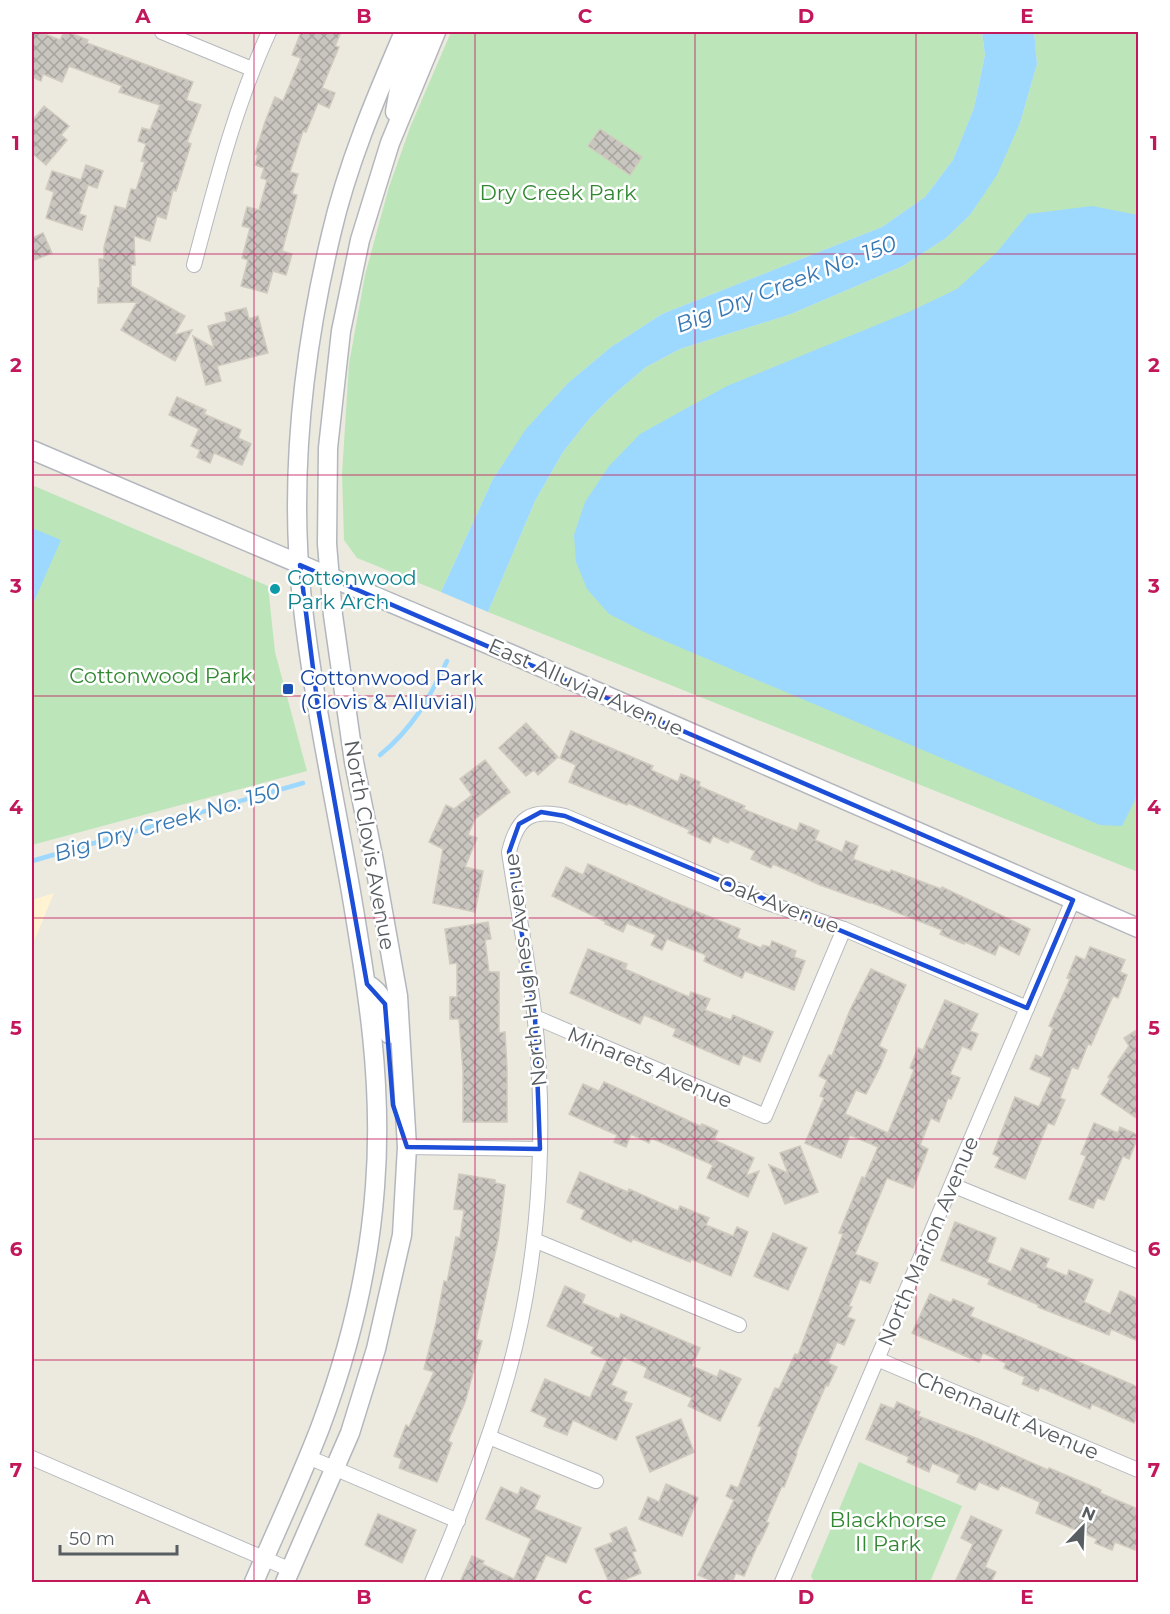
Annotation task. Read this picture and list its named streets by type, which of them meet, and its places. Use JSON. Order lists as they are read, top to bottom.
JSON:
{
  "streets": {
    "main road": ["East Alluvial Avenue", "North Clovis Avenue"],
    "street": [
      "Oak Avenue",
      "North Hughes Avenue",
      "Minarets Avenue",
      "North Marion Avenue",
      "Chennault Avenue"
    ]
  },
  "crossings": [
    ["East Alluvial Avenue", "North Clovis Avenue"],
    ["East Alluvial Avenue", "North Marion Avenue"],
    ["Oak Avenue", "North Hughes Avenue"],
    ["Oak Avenue", "Minarets Avenue"],
    ["Oak Avenue", "North Marion Avenue"],
    ["North Hughes Avenue", "Minarets Avenue"],
    ["North Marion Avenue", "Chennault Avenue"]
  ],
  "water": ["Big Dry Creek No. 150"],
  "parks": ["Dry Creek Park", "Cottonwood Park", "Blackhorse II Park"],
  "places": {
    "other": ["Cottonwood Park Arch"],
    "transit": ["Cottonwood Park (Clovis & Alluvial)"]
  },
  "scale_bar": "50 m",
  "north": "top right",
  "grid": {
    "columns": [
      "A",
      "B",
      "C",
      "D",
      "E"
    ],
    "rows": [
      "1",
      "2",
      "3",
      "4",
      "5",
      "6",
      "7"
    ]
  }
}
